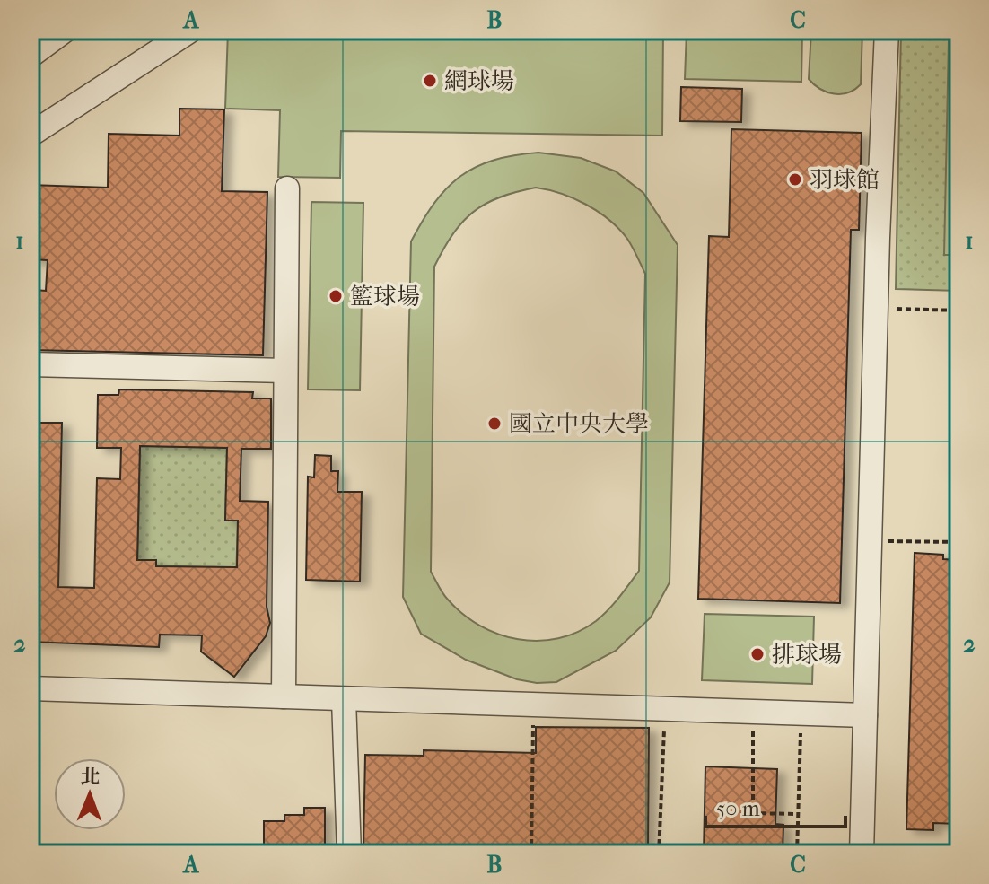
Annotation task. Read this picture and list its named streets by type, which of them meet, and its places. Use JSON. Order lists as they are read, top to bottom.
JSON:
{
  "places": [
    "網球場",
    "羽球館",
    "籃球場",
    "國立中央大學",
    "排球場"
  ],
  "scale_bar": "50 m",
  "north": "top",
  "grid": {
    "columns": ["A", "B", "C"],
    "rows": ["1", "2"]
  }
}
